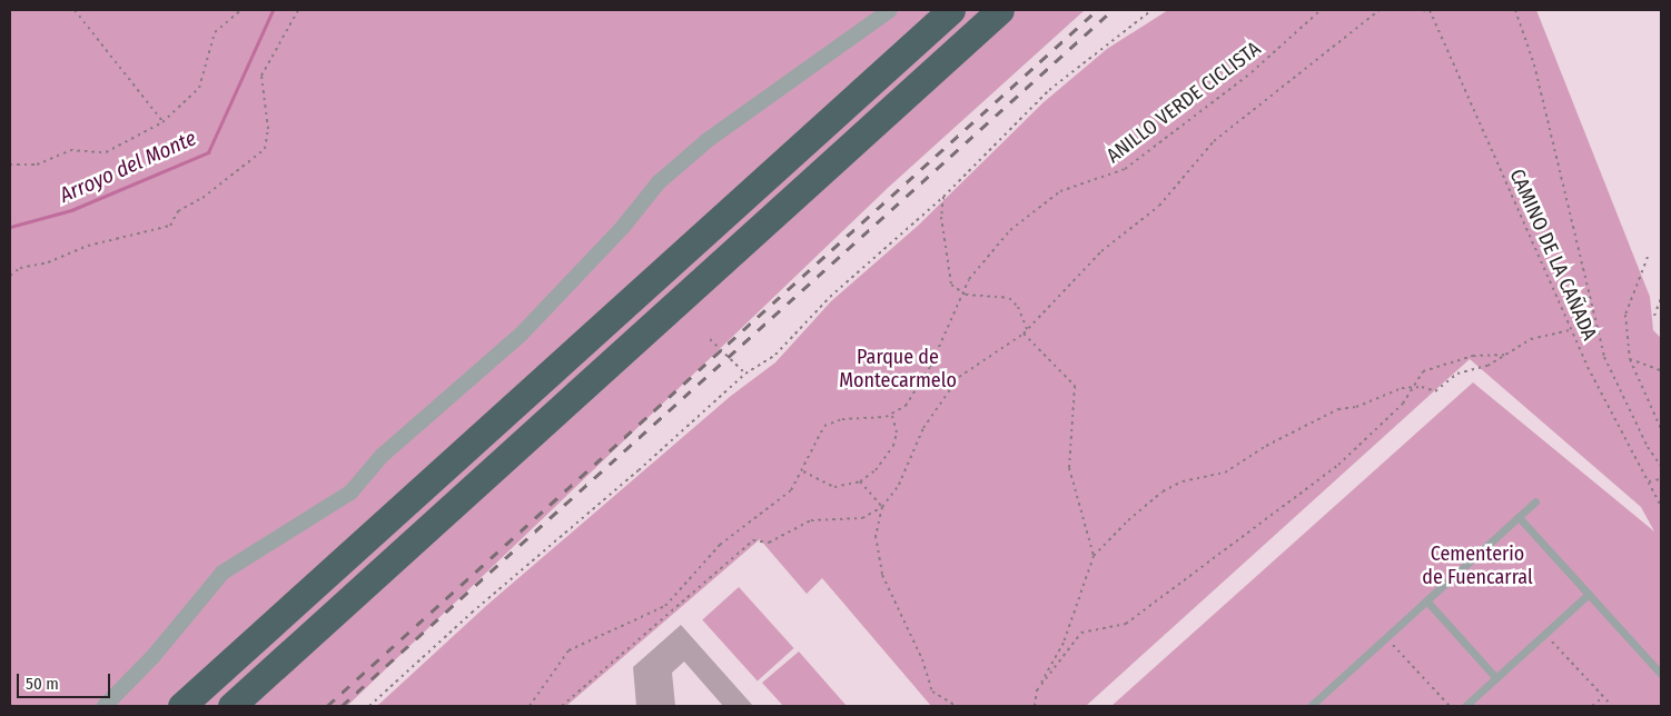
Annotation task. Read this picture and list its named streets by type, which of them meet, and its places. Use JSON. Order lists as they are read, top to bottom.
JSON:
{
  "streets": {
    "path": ["ANILLO VERDE CICLISTA", "CAMINO DE LA CAÑADA"]
  },
  "water": ["Arroyo del Monte"],
  "parks": ["Parque de Montecarmelo", "Cementerio de Fuencarral"],
  "scale_bar": "50 m"
}
